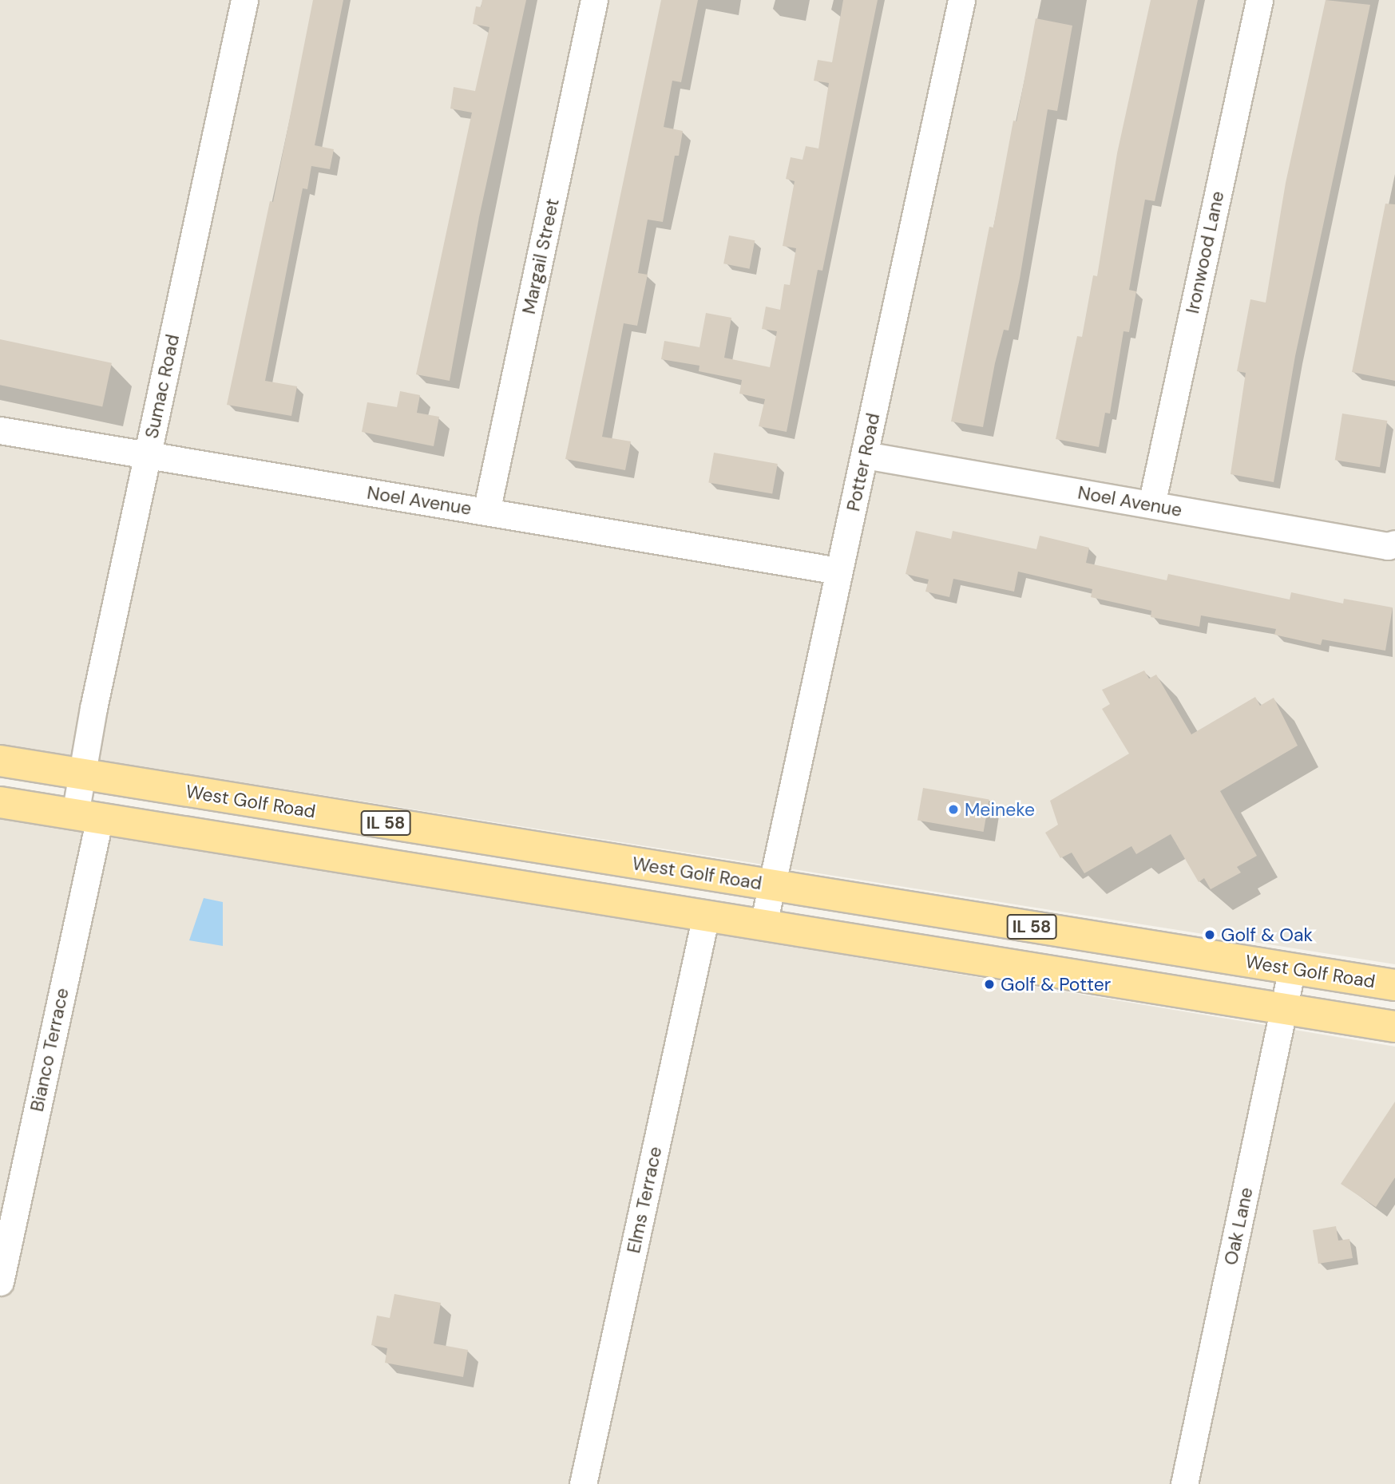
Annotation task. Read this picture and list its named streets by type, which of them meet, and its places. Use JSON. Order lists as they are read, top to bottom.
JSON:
{
  "streets": {
    "main road": ["West Golf Road", "IL 58"],
    "street": [
      "Ironwood Lane",
      "Margail Street",
      "Sumac Road",
      "Potter Road",
      "Noel Avenue",
      "Bianco Terrace",
      "Elms Terrace",
      "Oak Lane"
    ]
  },
  "crossings": [
    ["Ironwood Lane", "Noel Avenue"],
    ["Margail Street", "Noel Avenue"],
    ["Sumac Road", "Noel Avenue"],
    ["Sumac Road", "West Golf Road"],
    ["Sumac Road", "IL 58"],
    ["Sumac Road", "Bianco Terrace"],
    ["Potter Road", "Noel Avenue"],
    ["Potter Road", "West Golf Road"],
    ["Potter Road", "IL 58"],
    ["West Golf Road", "Oak Lane"],
    ["IL 58", "Bianco Terrace"],
    ["IL 58", "Elms Terrace"],
    ["IL 58", "Oak Lane"]
  ],
  "places": ["Meineke", "Golf & Oak", "Golf & Potter"]
}
